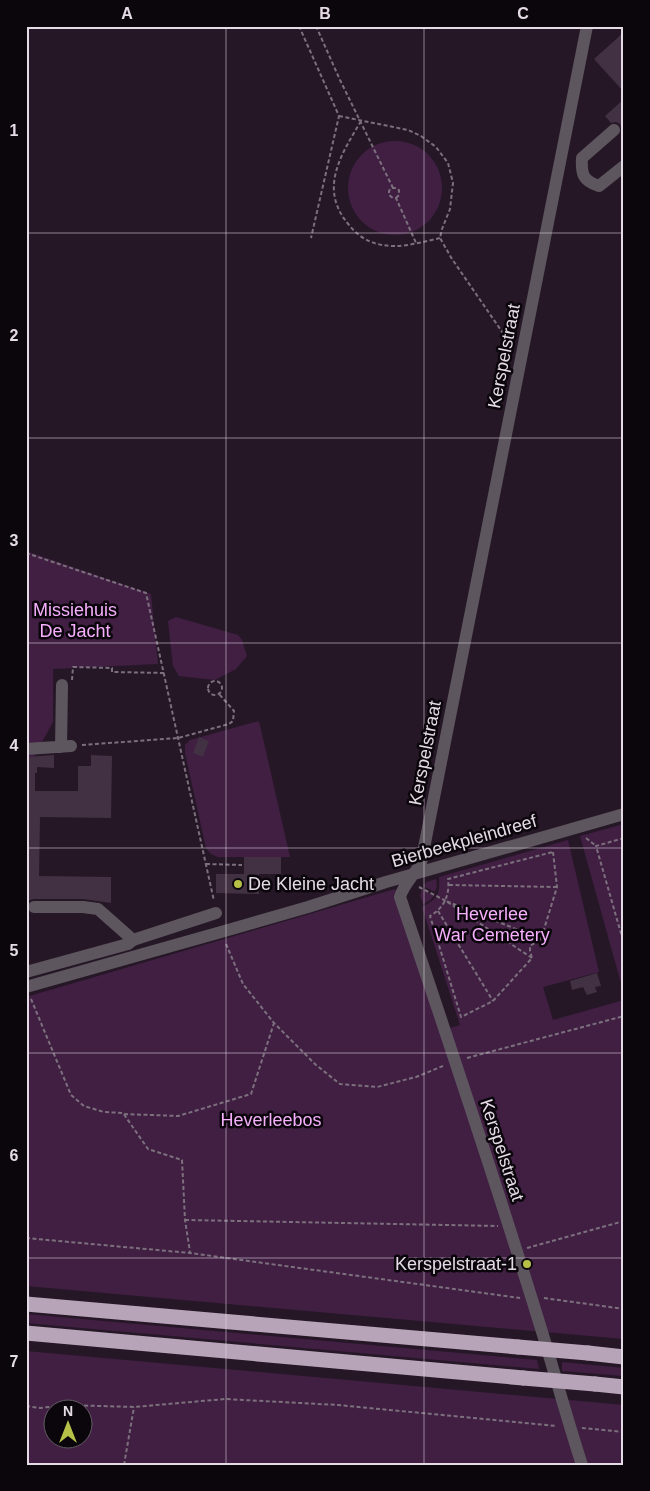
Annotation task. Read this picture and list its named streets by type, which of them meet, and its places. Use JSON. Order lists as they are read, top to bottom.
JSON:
{
  "streets": {
    "street": ["Kerspelstraat", "Bierbeekpleindreef"]
  },
  "crossings": [
    ["Kerspelstraat", "Bierbeekpleindreef"]
  ],
  "parks": ["Missiehuis De Jacht", "Heverlee War Cemetery", "Heverleebos"],
  "places": ["De Kleine Jacht", "Kerspelstraat-1"],
  "north": "top",
  "grid": {
    "columns": ["A", "B", "C"],
    "rows": [
      "1",
      "2",
      "3",
      "4",
      "5",
      "6",
      "7"
    ]
  }
}
